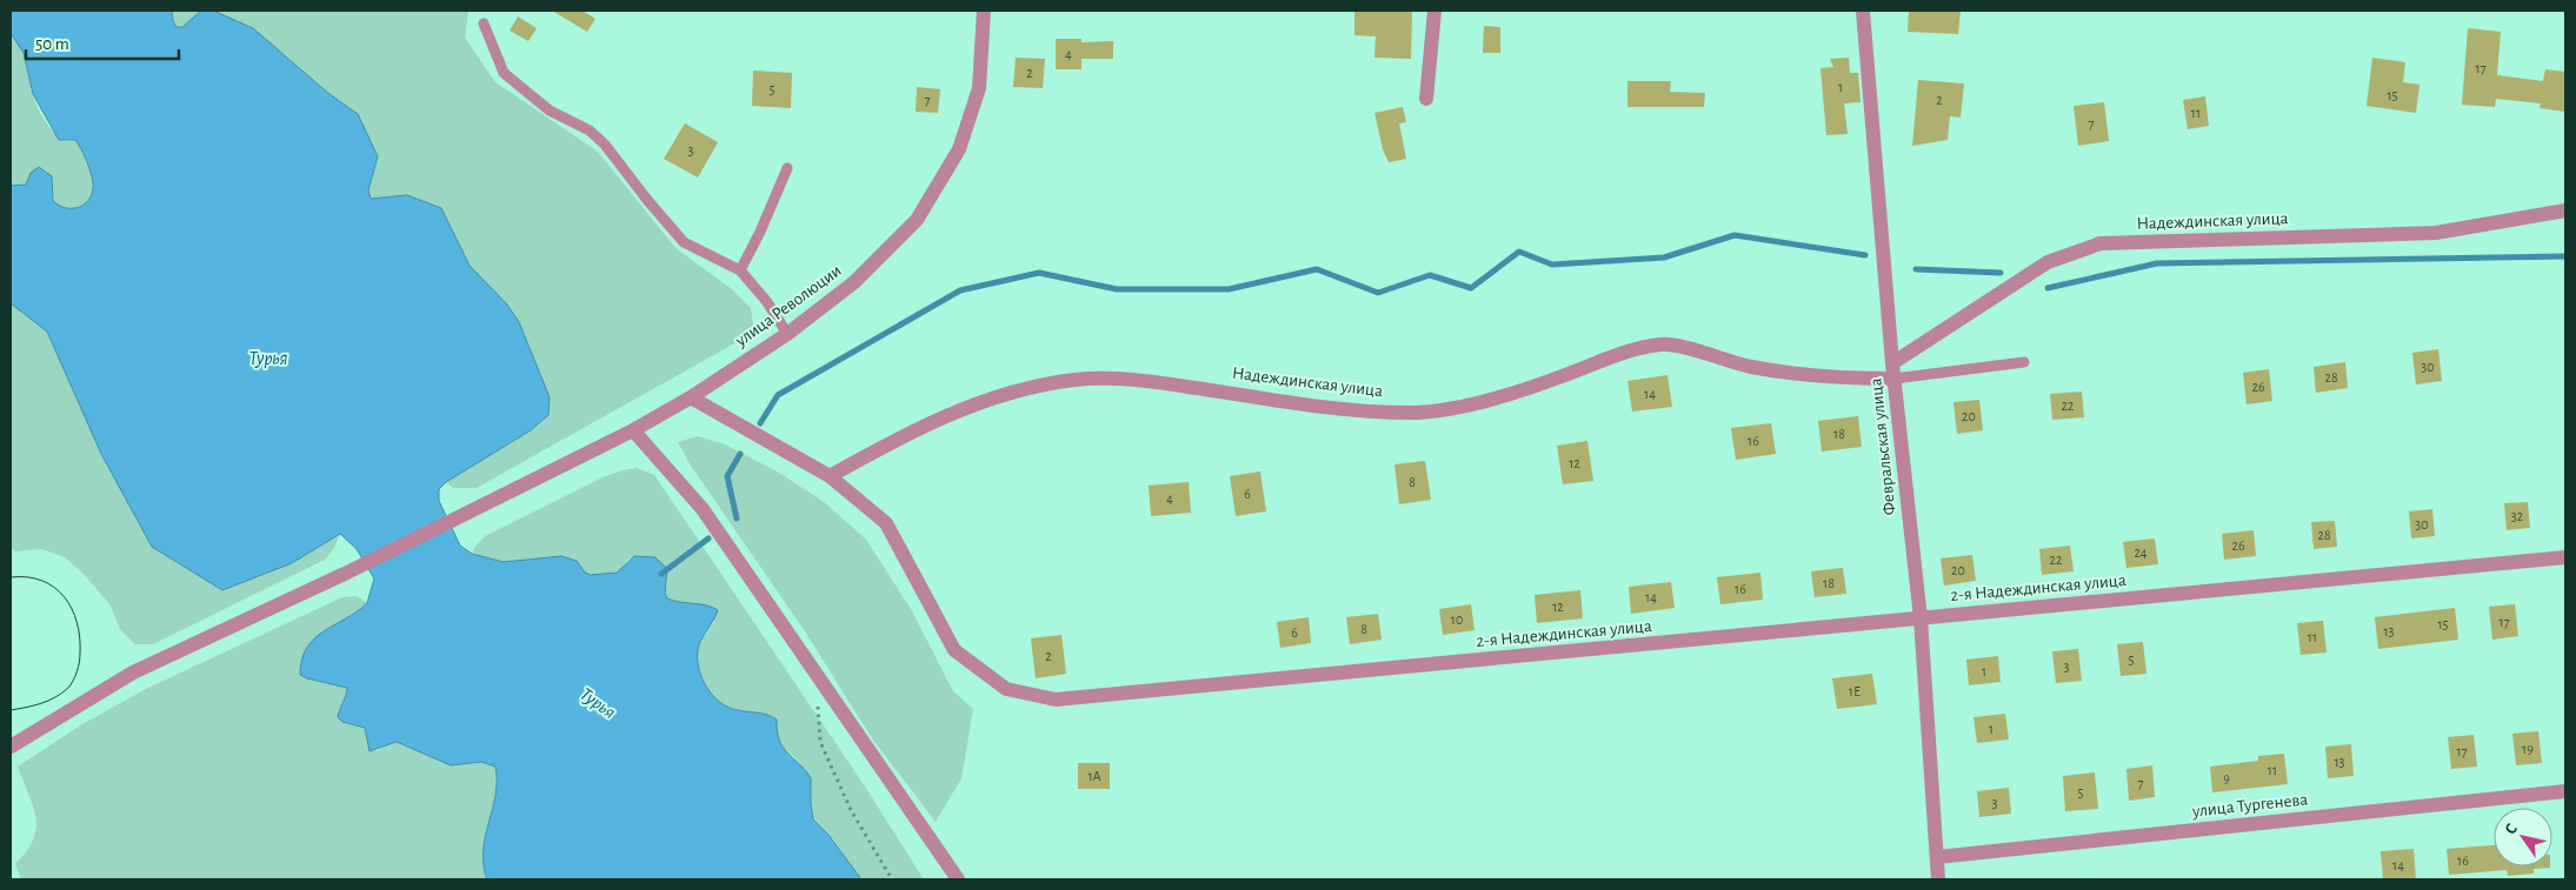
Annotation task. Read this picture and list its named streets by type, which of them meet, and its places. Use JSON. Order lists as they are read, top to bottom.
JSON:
{
  "streets": {
    "street": [
      "Надеждинская улица",
      "улица Революции",
      "Февральская улица",
      "2-я Надеждинская улица",
      "улица Тургенева"
    ]
  },
  "crossings": [
    ["Надеждинская улица", "Февральская улица"],
    ["Надеждинская улица", "2-я Надеждинская улица"],
    ["улица Революции", "2-я Надеждинская улица"],
    ["Февральская улица", "2-я Надеждинская улица"],
    ["Февральская улица", "улица Тургенева"]
  ],
  "water": ["Турья"],
  "house_numbers": [
    "4",
    "17",
    "2",
    "1",
    "5",
    "15",
    "7",
    "2",
    "11",
    "7",
    "3",
    "30",
    "28",
    "26",
    "14",
    "22",
    "20",
    "18",
    "16",
    "12",
    "8",
    "6",
    "4",
    "32",
    "30",
    "28",
    "26",
    "24",
    "22",
    "20",
    "18",
    "16",
    "14",
    "12",
    "10",
    "17",
    "15",
    "8",
    "13",
    "6",
    "11",
    "2",
    "5",
    "3",
    "1",
    "1Е",
    "1",
    "19",
    "17",
    "13",
    "11",
    "1А",
    "9",
    "7",
    "5",
    "3",
    "16",
    "14"
  ],
  "scale_bar": "50 m",
  "north": "top left"
}
